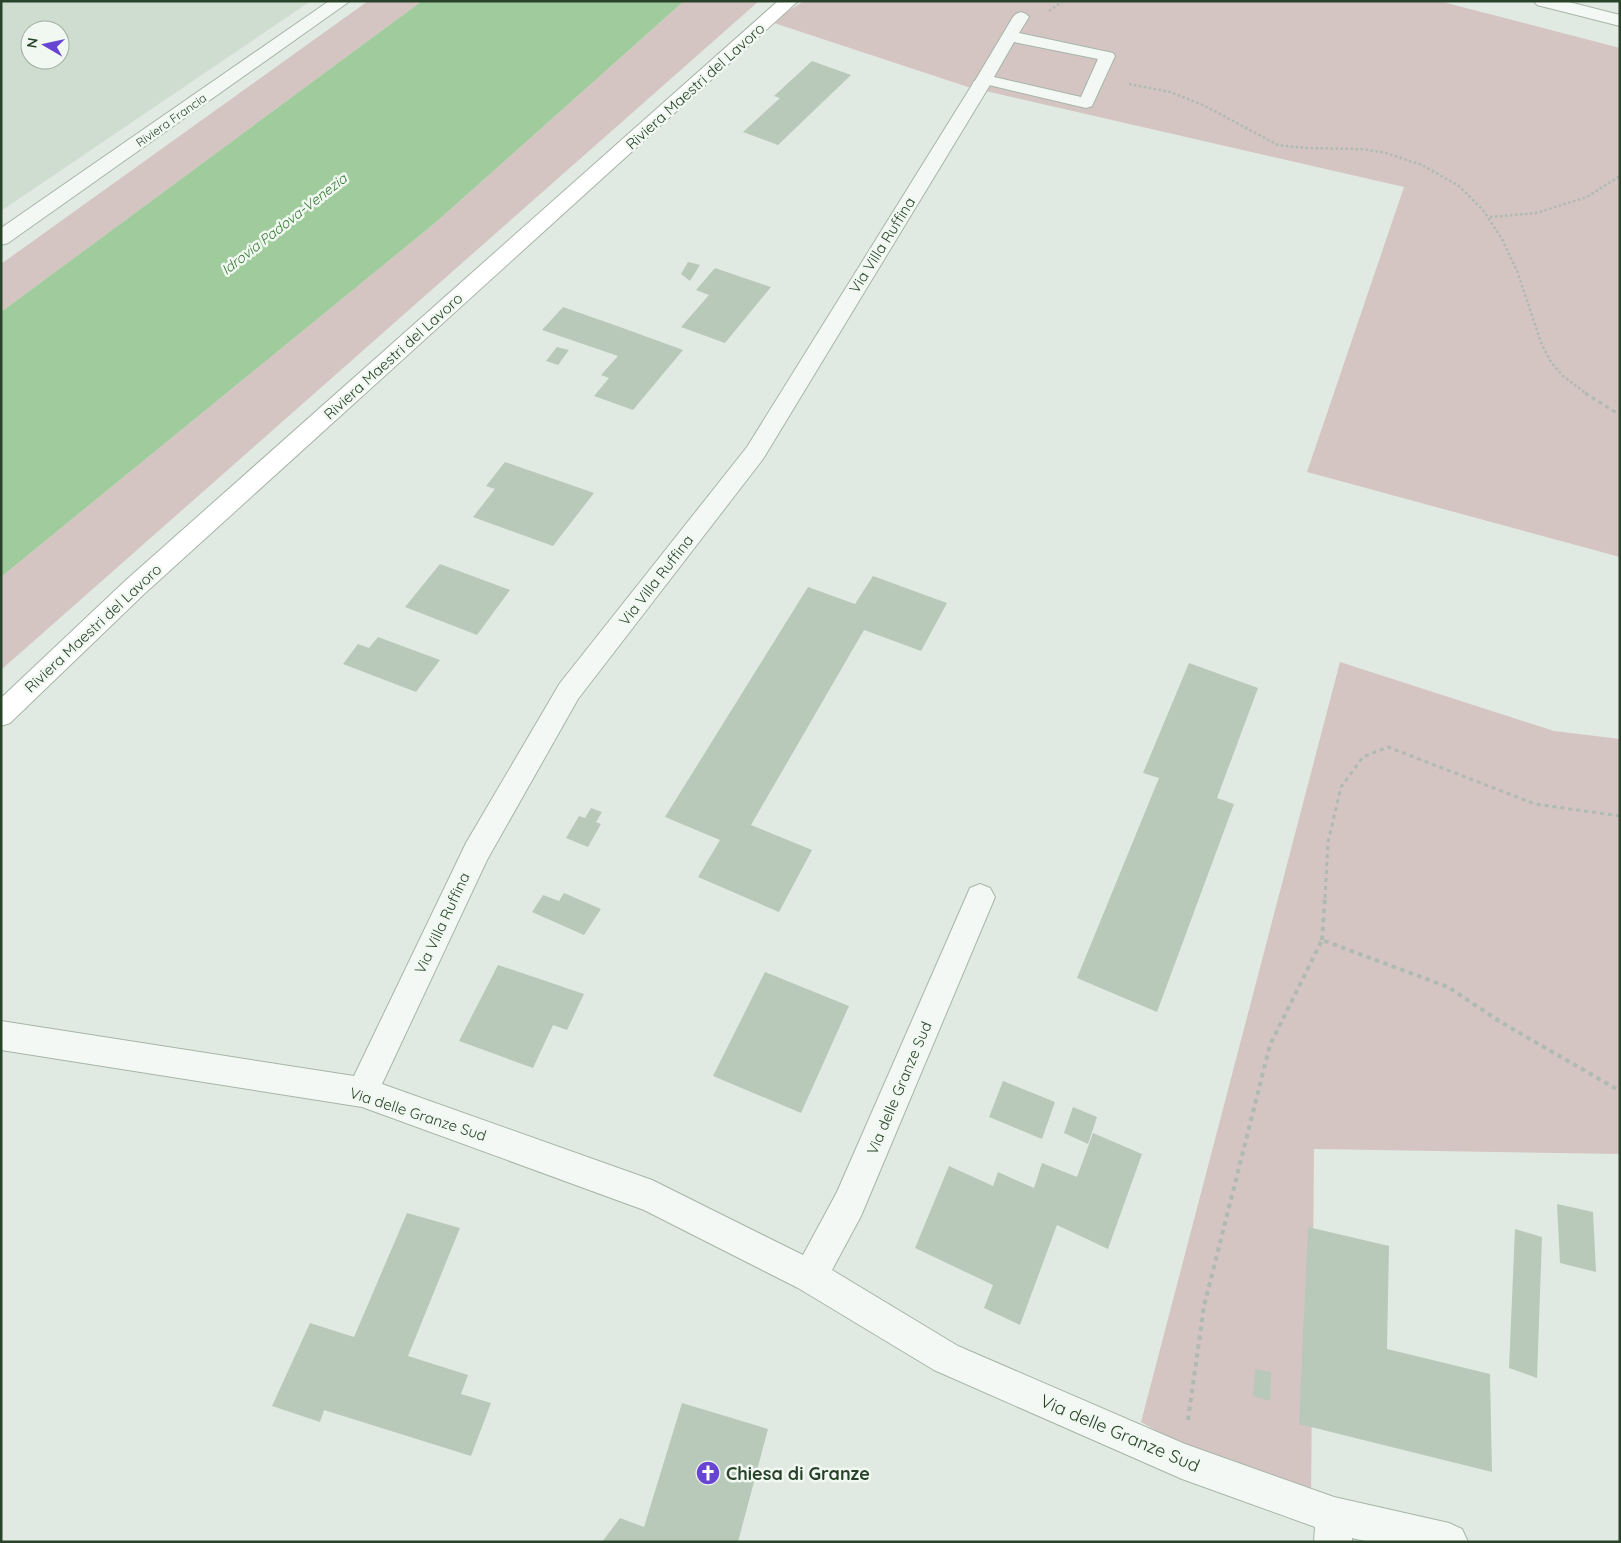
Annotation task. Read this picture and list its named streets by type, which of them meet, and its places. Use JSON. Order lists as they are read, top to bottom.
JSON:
{
  "streets": {
    "street": [
      "Riviera Maestri del Lavoro",
      "Riviera Francia",
      "Via Villa Ruffina",
      "Via delle Granze Sud"
    ]
  },
  "crossings": [
    ["Via Villa Ruffina", "Via delle Granze Sud"]
  ],
  "water": ["Idrovia Padova-Venezia"],
  "places": {
    "church": ["Chiesa di Granze"]
  },
  "north": "left"
}
